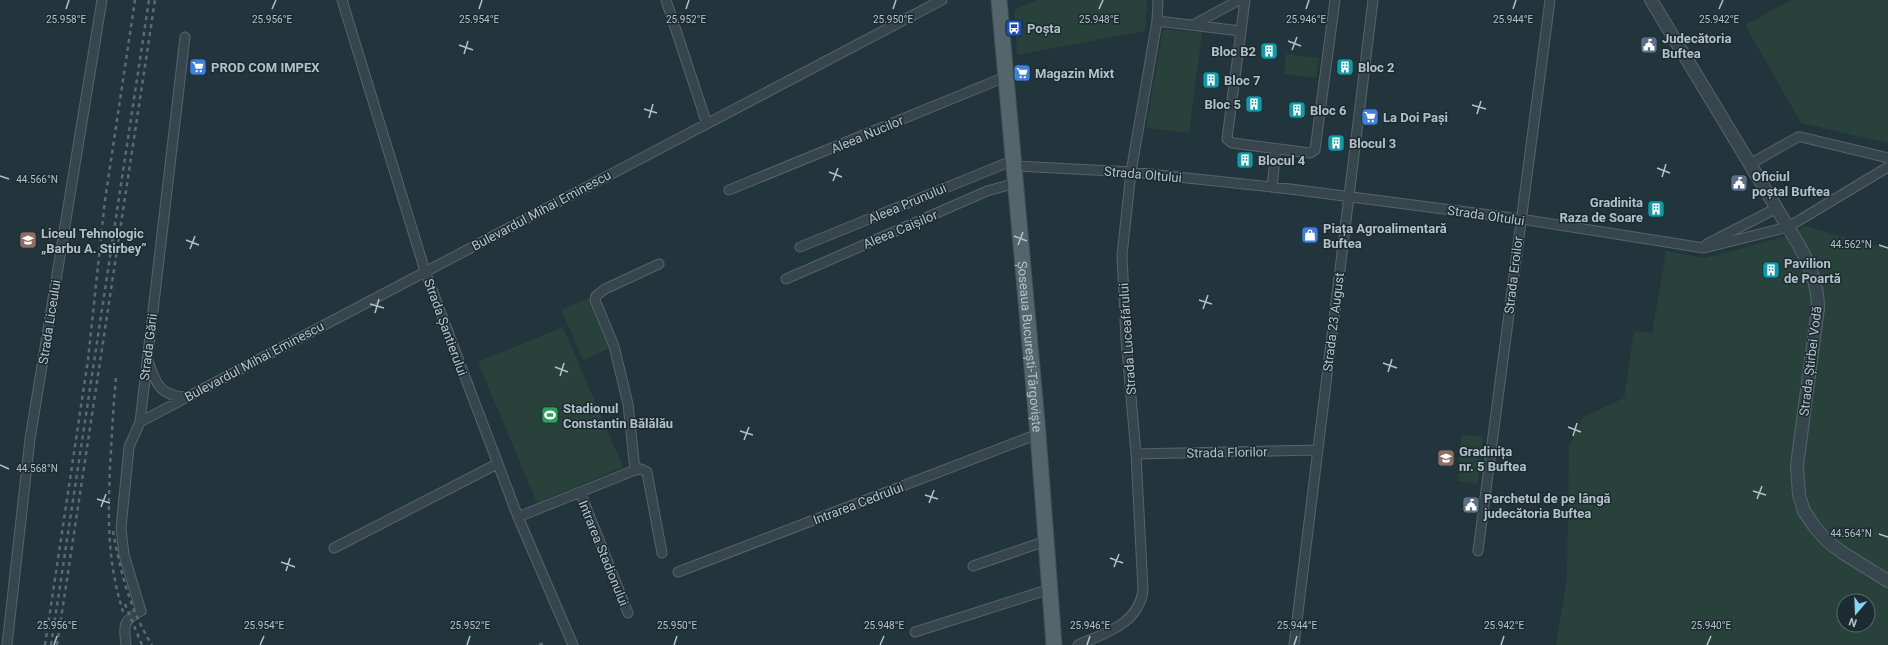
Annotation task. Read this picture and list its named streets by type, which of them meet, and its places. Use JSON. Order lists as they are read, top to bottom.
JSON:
{
  "streets": {
    "main road": ["Șoseaua București-Târgoviște"],
    "street": [
      "Aleea Nucilor",
      "Strada Oltului",
      "Aleea Prunului",
      "Bulevardul Mihai Eminescu",
      "Aleea Caișilor",
      "Strada Eroilor",
      "Strada Liceului",
      "Strada 23 August",
      "Strada Șantierului",
      "Strada Luceafărului",
      "Strada Gării",
      "Strada Știrbei Vodă",
      "Strada Florilor",
      "Intrarea Cedrului",
      "Intrarea Stadionului"
    ]
  },
  "crossings": [
    ["Aleea Nucilor", "Șoseaua București-Târgoviște"],
    ["Strada Oltului", "Aleea Prunului"],
    ["Strada Oltului", "Strada Eroilor"],
    ["Strada Oltului", "Strada 23 August"],
    ["Strada Oltului", "Strada Luceafărului"],
    ["Strada Oltului", "Șoseaua București-Târgoviște"],
    ["Strada Oltului", "Strada Știrbei Vodă"],
    ["Aleea Prunului", "Șoseaua București-Târgoviște"],
    ["Bulevardul Mihai Eminescu", "Strada Șantierului"],
    ["Bulevardul Mihai Eminescu", "Strada Gării"],
    ["Aleea Caișilor", "Șoseaua București-Târgoviște"],
    ["Strada 23 August", "Strada Florilor"],
    ["Strada Șantierului", "Intrarea Stadionului"],
    ["Strada Luceafărului", "Strada Florilor"],
    ["Șoseaua București-Târgoviște", "Intrarea Cedrului"]
  ],
  "places": {
    "bus stop": ["Poșta"],
    "public building": ["Judecătoria Buftea", "Oficiul poștal Buftea", "Parchetul de pe lângă judecătoria Buftea"],
    "building": [
      "Bloc B2",
      "Bloc 2",
      "Bloc 7",
      "Bloc 5",
      "Bloc 6",
      "Blocul 3",
      "Blocul 4",
      "Gradinita Raza de Soare",
      "Pavilion de Poartă"
    ],
    "supermarket": ["PROD COM IMPEX", "Magazin Mixt", "La Doi Pași"],
    "shop": ["Piața Agroalimentară Buftea"],
    "school or university": ["Liceul Tehnologic „Barbu A. Stirbey”", "Gradinița nr. 5 Buftea"],
    "sports": ["Stadionul Constantin Bălălău"]
  },
  "north": "bottom",
  "coordinates": [
    "25.956°E",
    "25.954°E",
    "25.952°E",
    "25.950°E",
    "25.948°E",
    "25.946°E",
    "25.944°E",
    "25.942°E",
    "25.958°E",
    "44.566°N",
    "44.562°N",
    "44.568°N",
    "44.564°N",
    "25.940°E"
  ]
}
